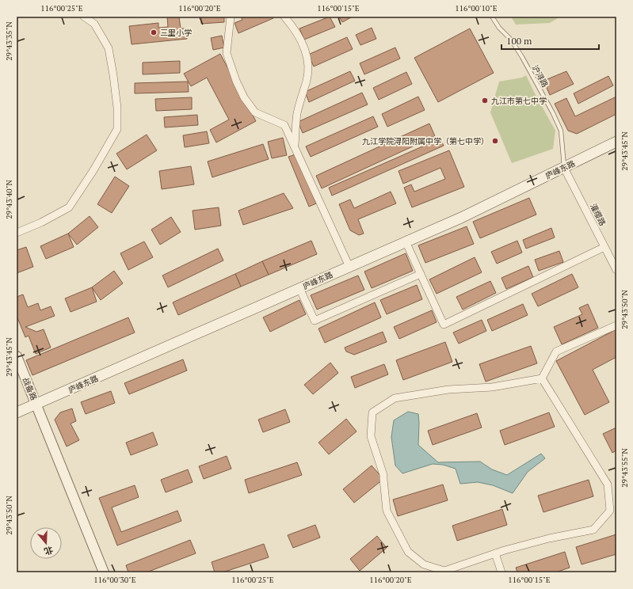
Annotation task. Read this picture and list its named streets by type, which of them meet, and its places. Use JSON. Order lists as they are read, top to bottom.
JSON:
{
  "streets": {
    "main road": ["庐峰东路"],
    "street": ["灌缨路", "战备路"],
    "lane": ["沪浔路"]
  },
  "crossings": [
    ["沪浔路", "庐峰东路"],
    ["沪浔路", "灌缨路"],
    ["庐峰东路", "灌缨路"],
    ["庐峰东路", "战备路"]
  ],
  "places": ["三里小学", "九江市第七中学", "九江学院浔阳附属中学（第七中学）"],
  "scale_bar": "100 m",
  "north": "bottom",
  "coordinates": [
    "116°00'25\"E",
    "116°00'20\"E",
    "116°00'15\"E",
    "116°00'10\"E",
    "29°43'35\"N",
    "29°43'45\"N",
    "29°43'40\"N",
    "29°43'50\"N",
    "29°43'55\"N",
    "116°00'30\"E"
  ]
}
